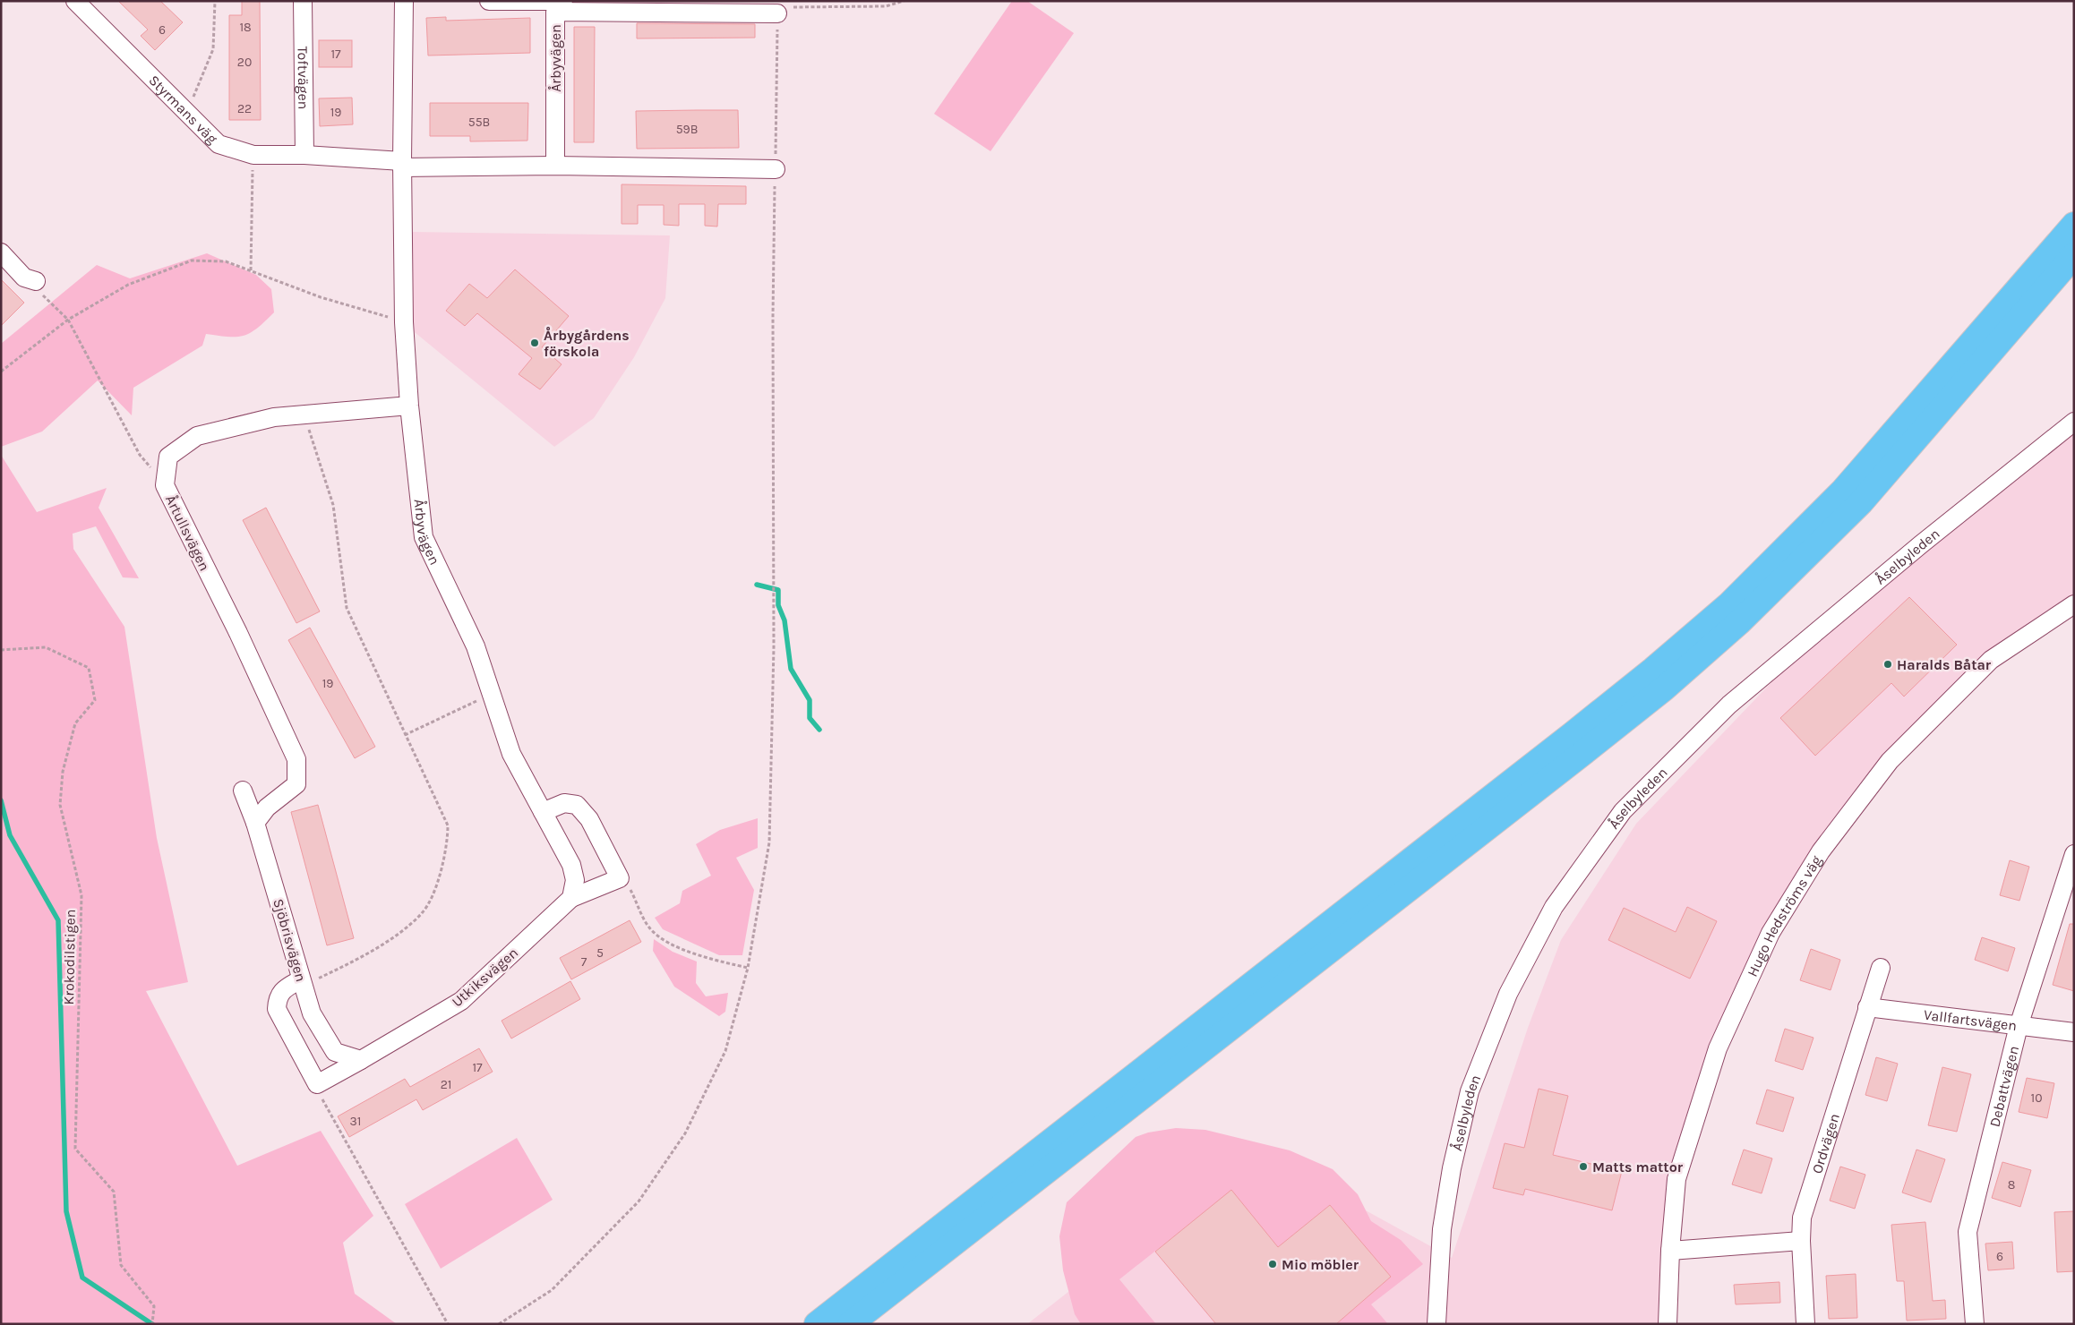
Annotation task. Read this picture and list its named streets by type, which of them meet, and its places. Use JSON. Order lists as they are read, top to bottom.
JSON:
{
  "streets": {
    "street": [
      "Årbyvägen",
      "Toftvägen",
      "Styrmans väg",
      "Årtullsvägen",
      "Åselbyleden",
      "Hugo Hedströms väg",
      "Sjöbrisvägen",
      "Utkiksvägen",
      "Vallfartsvägen",
      "Debattvägen",
      "Ordvägen"
    ],
    "path": ["Krokodilstigen"]
  },
  "crossings": [
    ["Årbyvägen", "Styrmans väg"],
    ["Årbyvägen", "Årtullsvägen"],
    ["Årbyvägen", "Utkiksvägen"],
    ["Toftvägen", "Styrmans väg"],
    ["Årtullsvägen", "Sjöbrisvägen"],
    ["Sjöbrisvägen", "Utkiksvägen"],
    ["Vallfartsvägen", "Debattvägen"],
    ["Vallfartsvägen", "Ordvägen"]
  ],
  "places": [
    "Årbygårdens förskola",
    "Haralds Båtar",
    "Matts mattor",
    "Mio möbler"
  ],
  "house_numbers": [
    "18",
    "6",
    "17",
    "20",
    "22",
    "19",
    "55B",
    "59B",
    "19",
    "5",
    "7",
    "17",
    "21",
    "10",
    "31",
    "8",
    "6"
  ]
}
